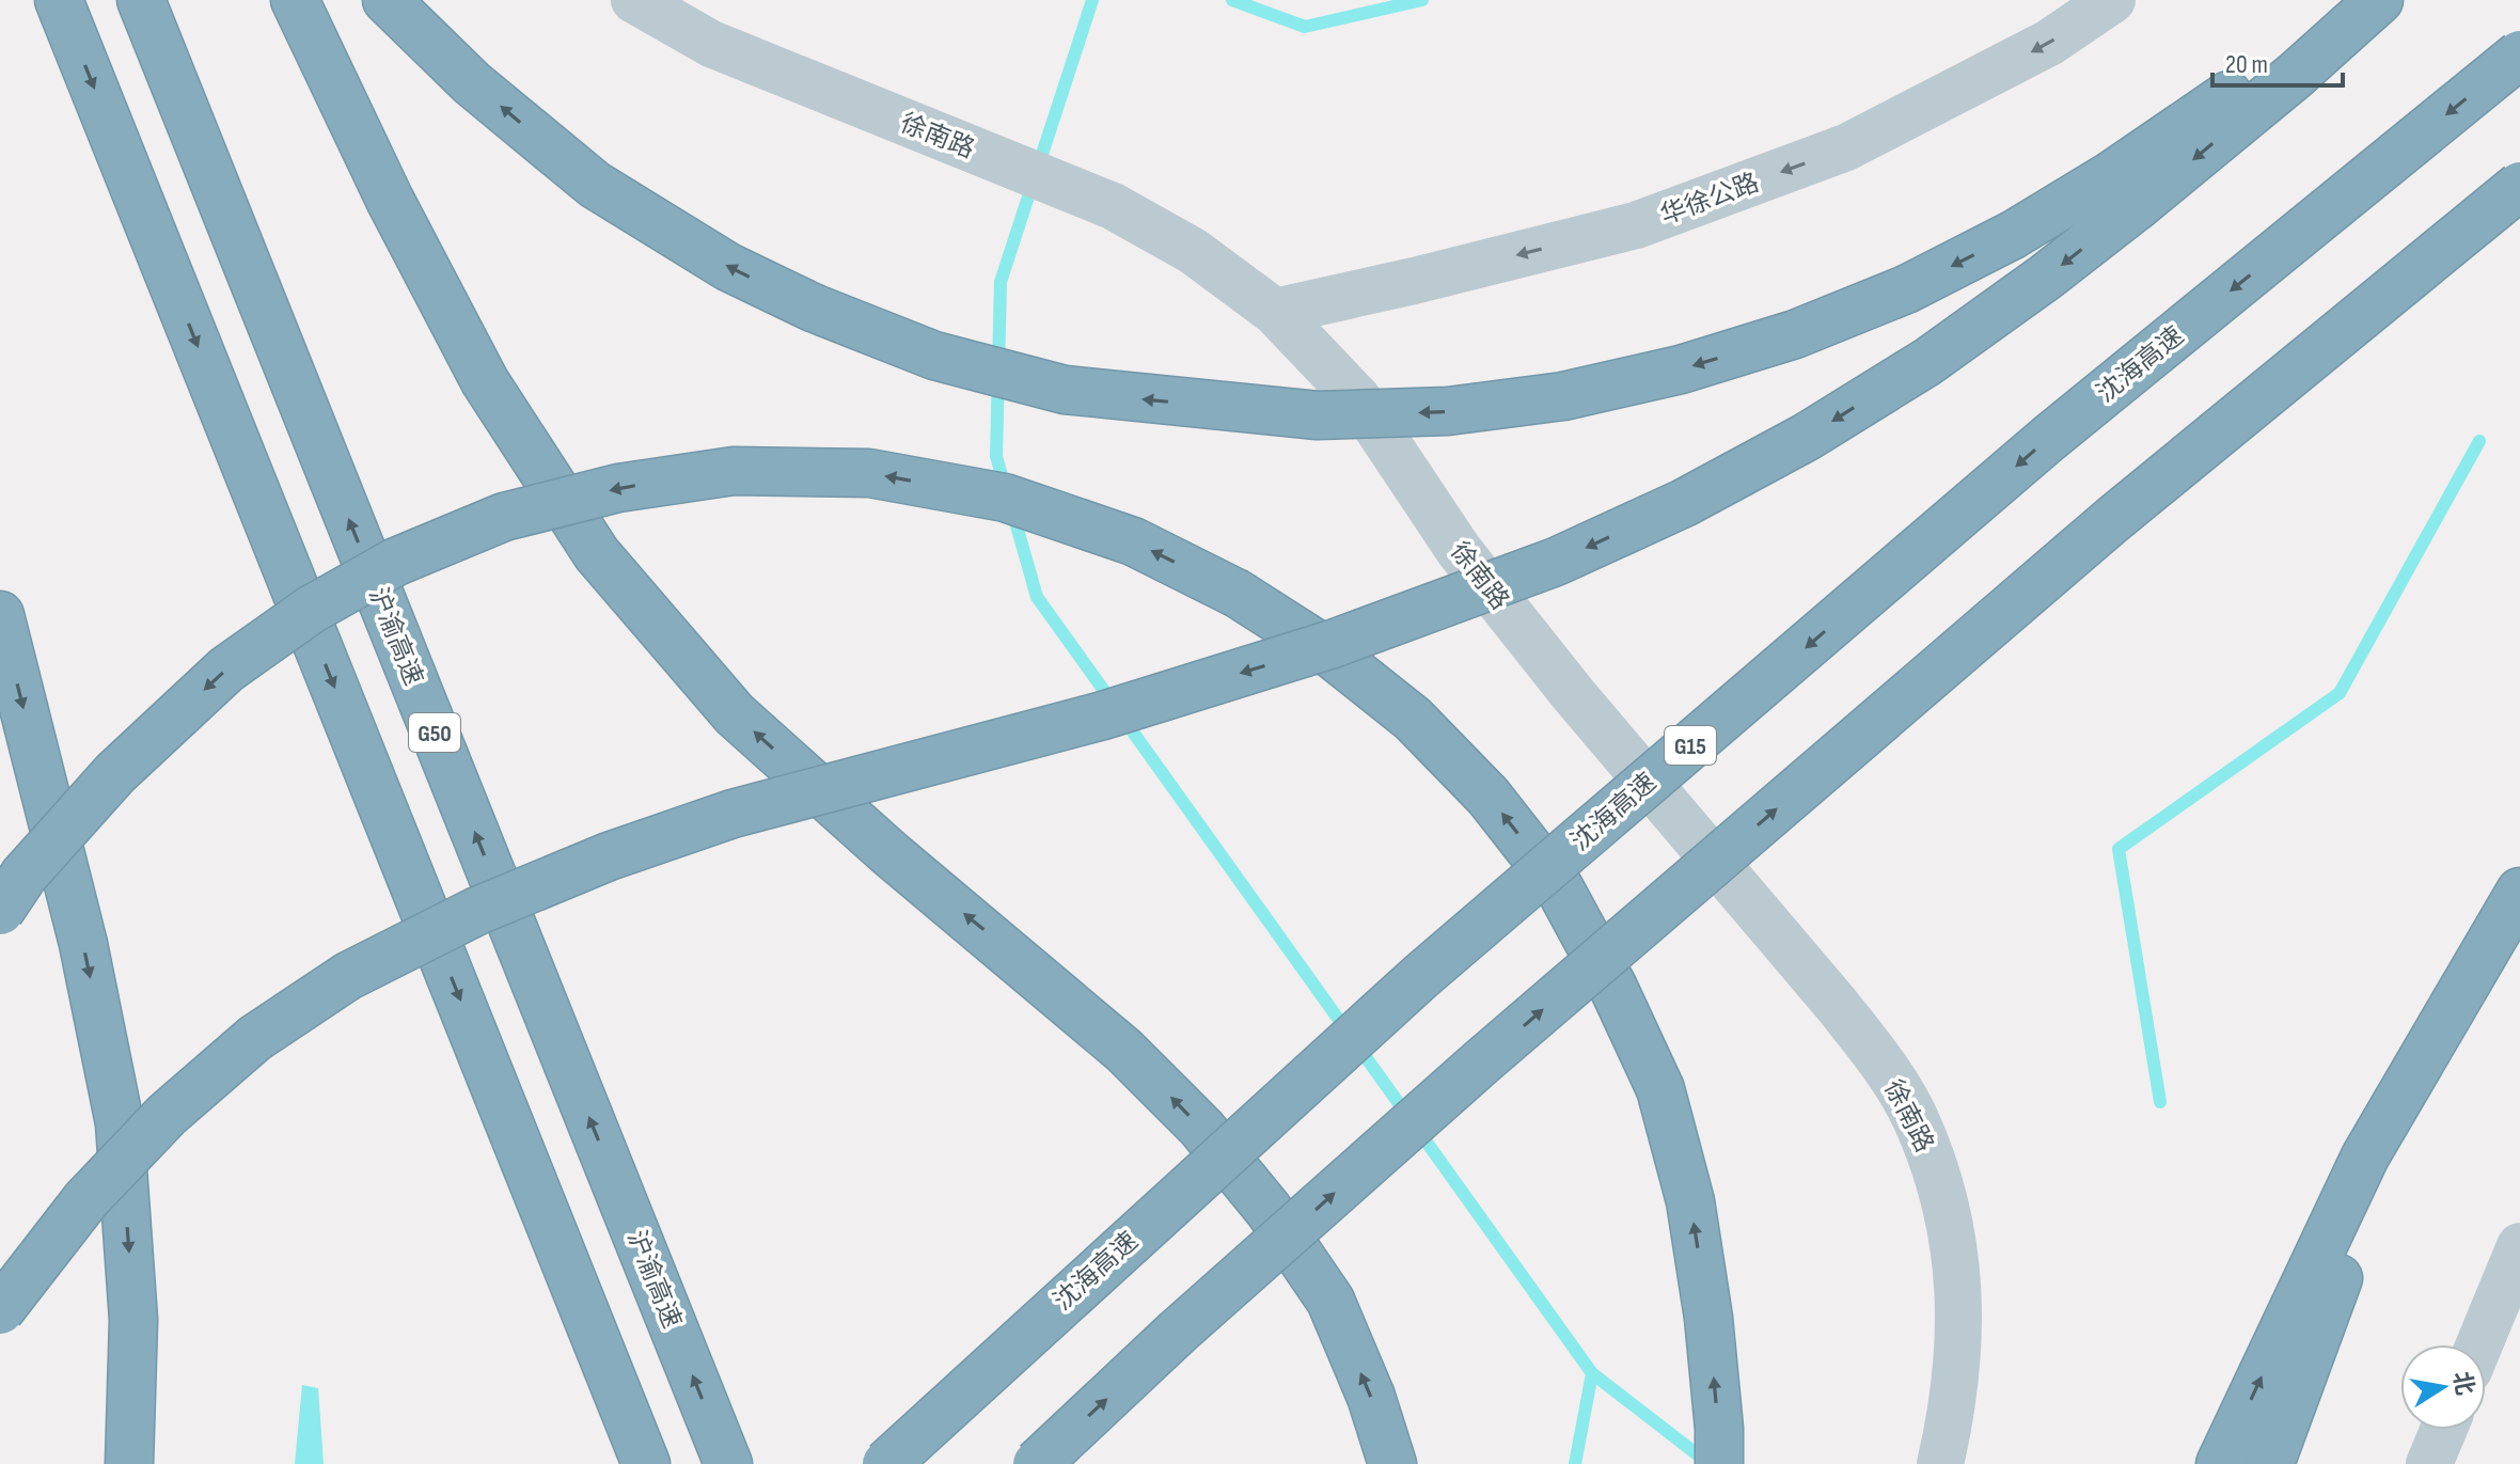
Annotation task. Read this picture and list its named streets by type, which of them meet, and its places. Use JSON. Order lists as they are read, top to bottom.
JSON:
{
  "streets": {
    "highway": [
      "沈海高速",
      "沪渝高速",
      "G50",
      "G15"
    ],
    "street": ["徐南路", "华徐公路"]
  },
  "crossings": [
    ["徐南路", "华徐公路"]
  ],
  "one_way": ["华徐公路"],
  "scale_bar": "20 m",
  "north": "right"
}
